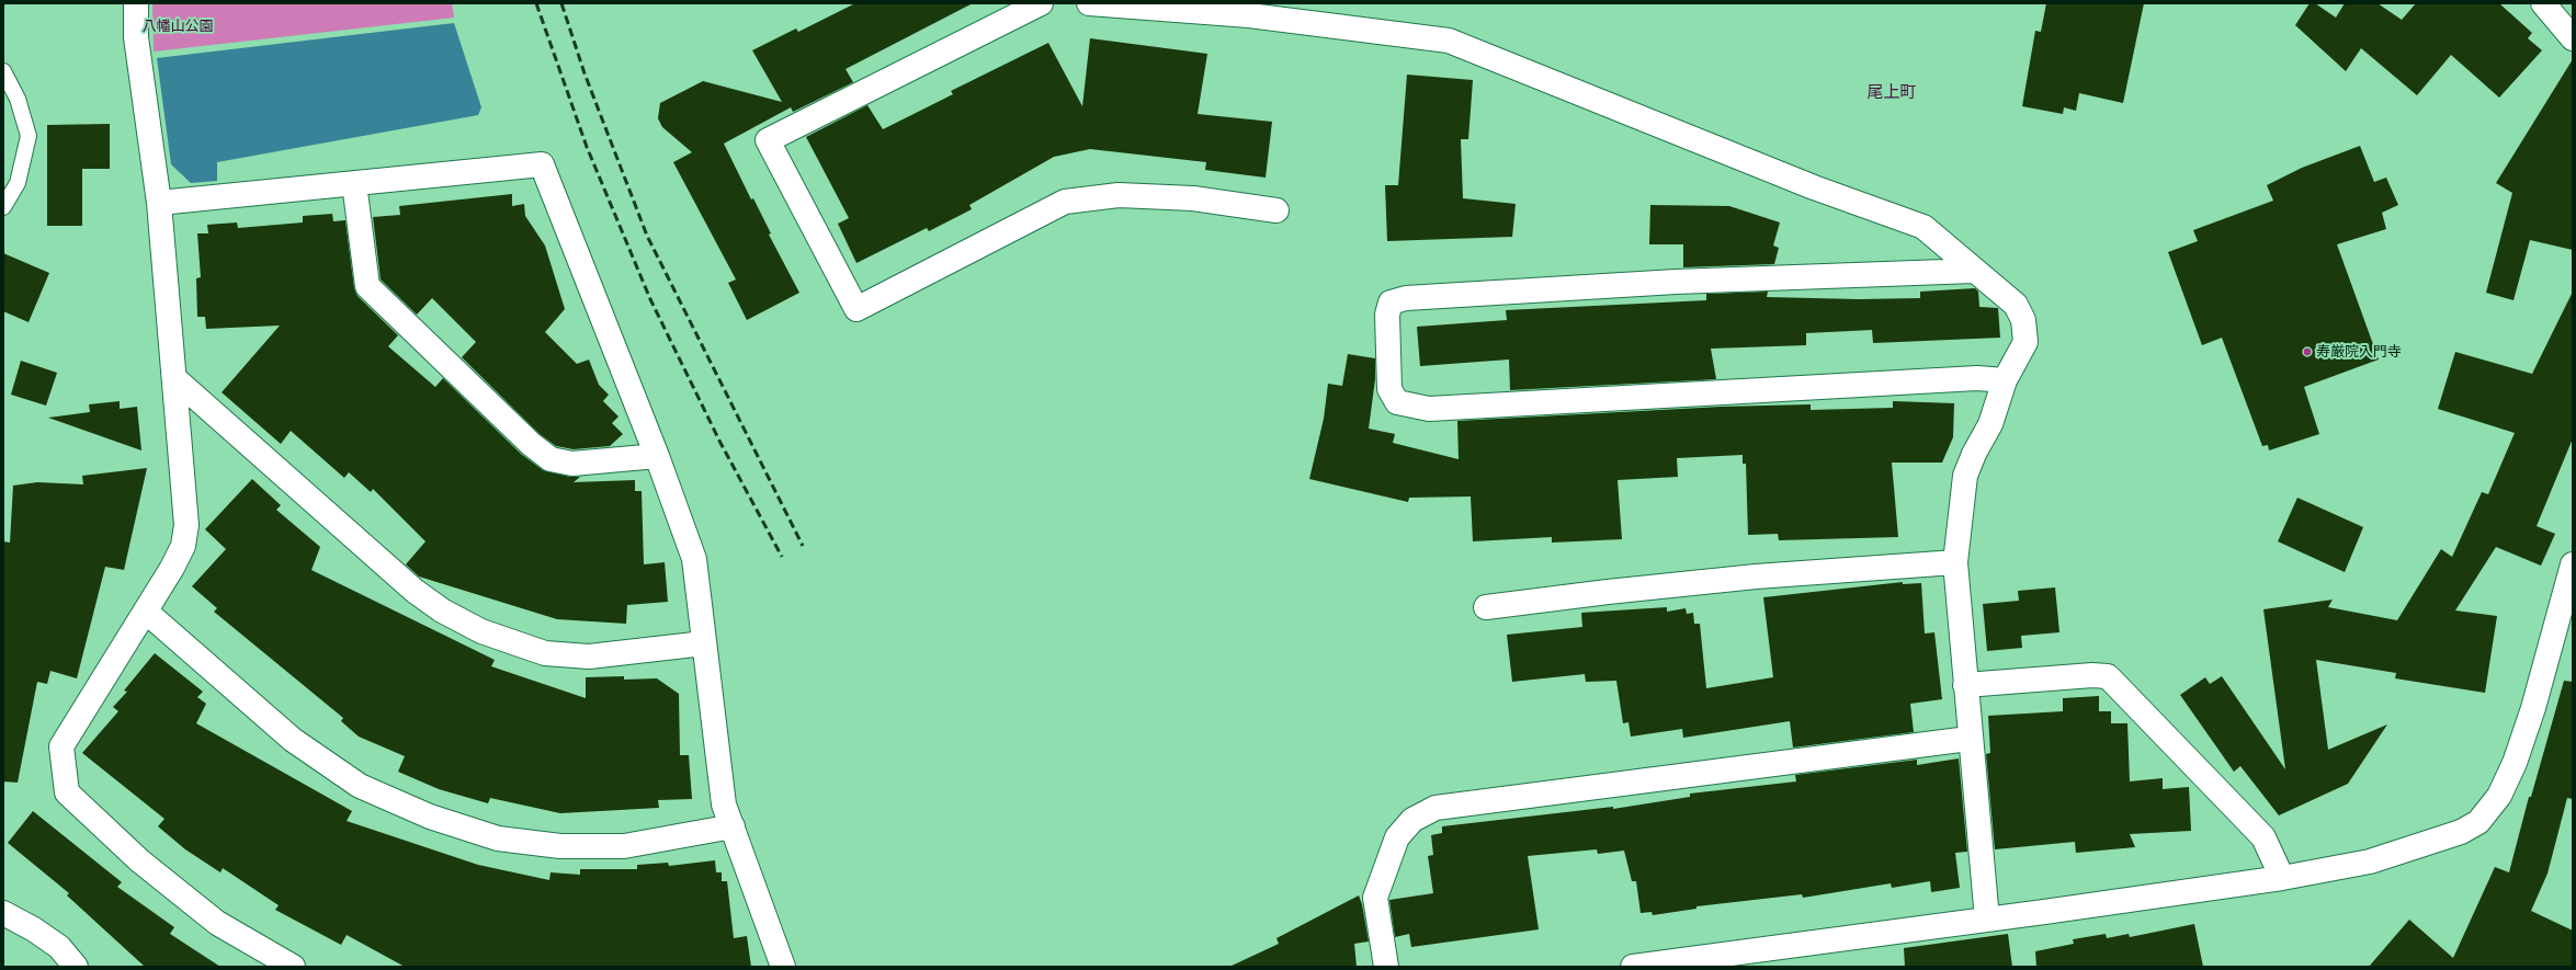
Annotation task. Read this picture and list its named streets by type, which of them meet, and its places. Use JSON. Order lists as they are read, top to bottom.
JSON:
{
  "districts": ["尾上町"],
  "parks": ["八幡山公園"],
  "places": ["寿厳院入門寺"]
}
